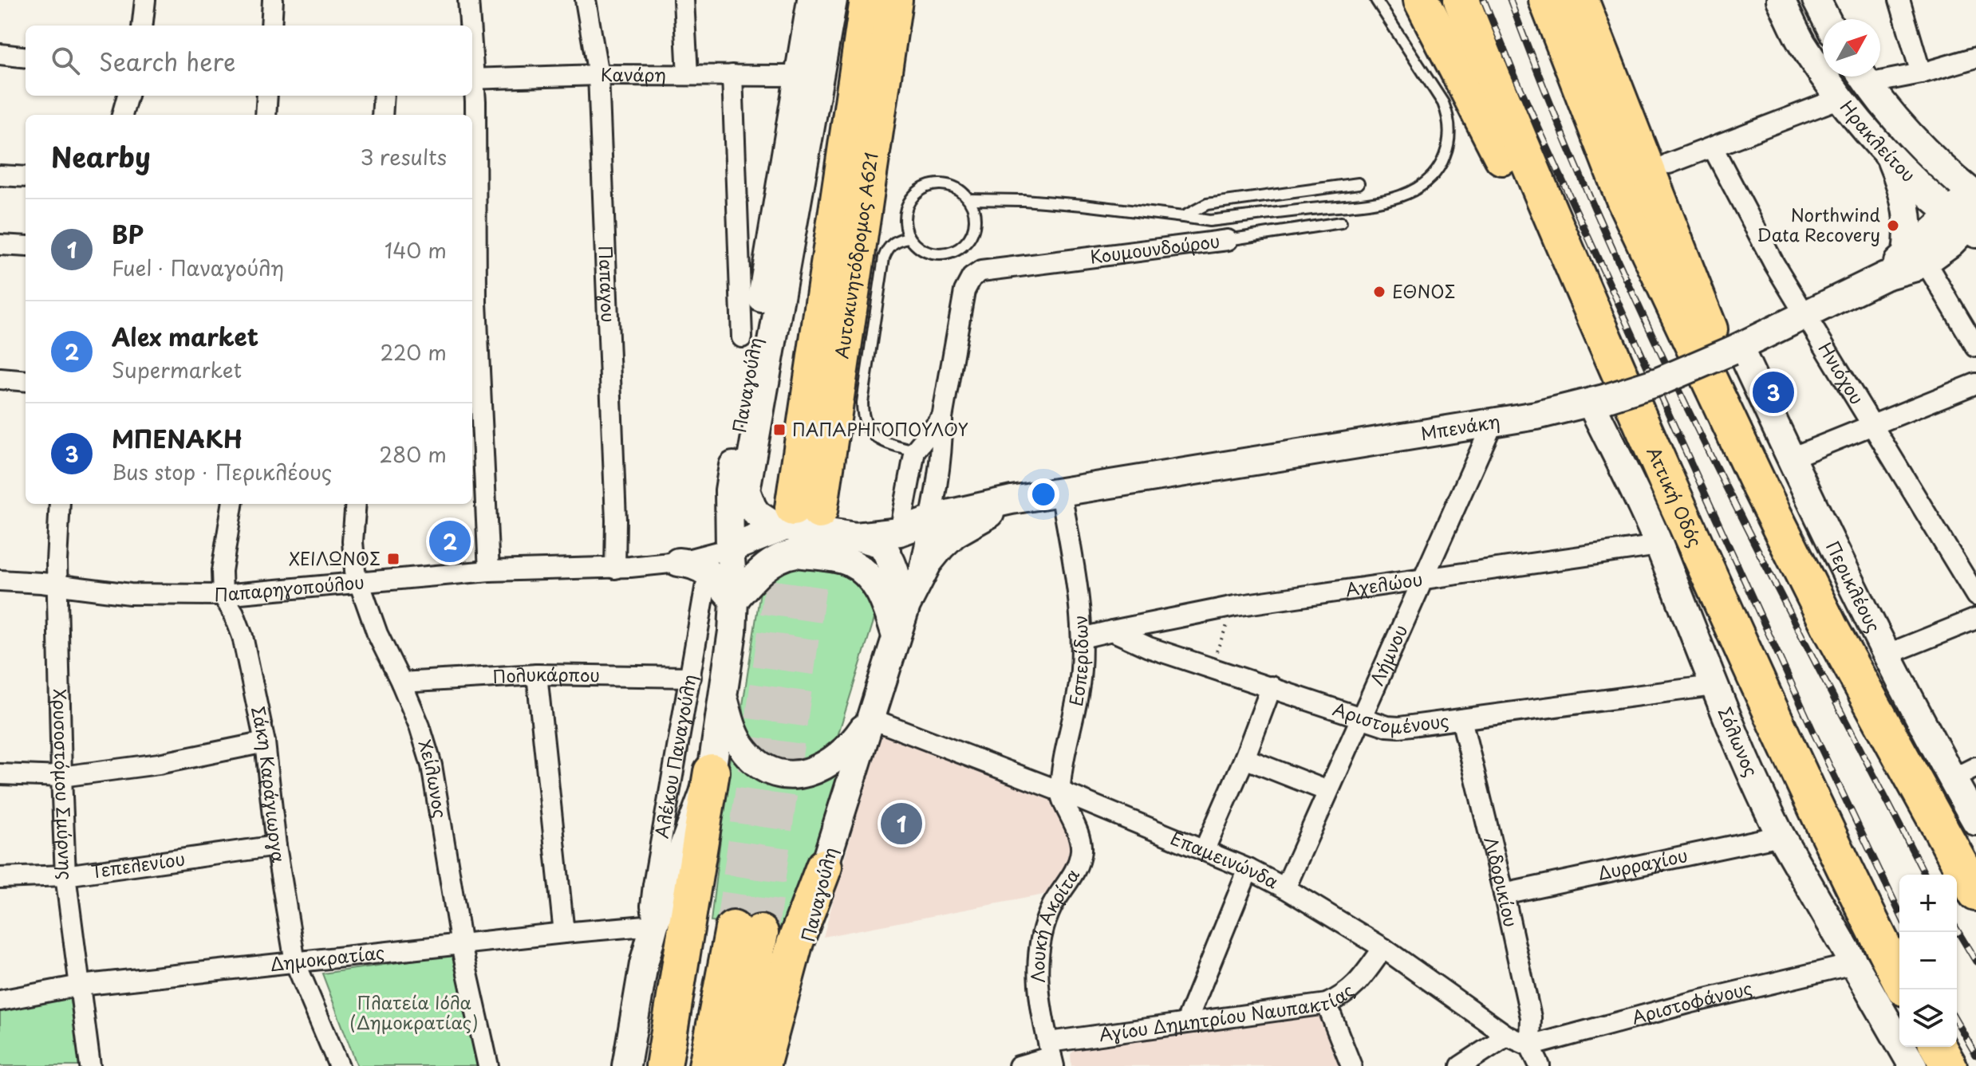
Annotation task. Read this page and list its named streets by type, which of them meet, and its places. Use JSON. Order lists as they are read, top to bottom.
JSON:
{
  "streets": {
    "highway": ["Αυτοκινητόδρομος Α621", "Αττική Οδός"],
    "main road": [
      "Ηρακλείτου",
      "Παναγούλη",
      "Μπενάκη",
      "Περικλέους",
      "Σόλωνος"
    ],
    "street": [
      "Κανάρη",
      "Κουμουνδούρου",
      "Παπάγου",
      "Ηνιόχου",
      "Αχελώου",
      "Παπαρηγοπούλου",
      "Λήμνου",
      "Εσπερίδων",
      "Πολυκάρπου",
      "Αριστομένους",
      "Αλέκου Παναγούλη",
      "Χείλωνος",
      "Χρυσοστόμου Σμύρνης",
      "Σάκη Καράγιωργα",
      "Επαμεινώνδα",
      "Τεπελενίου",
      "Δυρραχίου",
      "Λιδορικίου",
      "Λουκή Ακρίτα",
      "Δημοκρατίας",
      "Αριστοφάνους",
      "Αγίου Δημητρίου Ναυπακτίας"
    ]
  },
  "crossings": [
    ["Κανάρη", "Παπάγου"],
    ["Κανάρη", "Παναγούλη"],
    ["Ηρακλείτου", "Μπενάκη"],
    ["Κουμουνδούρου", "Παναγούλη"],
    ["Αυτοκινητόδρομος Α621", "Παναγούλη"],
    ["Παπάγου", "Παπαρηγοπούλου"],
    ["Ηνιόχου", "Μπενάκη"],
    ["Παναγούλη", "Μπενάκη"],
    ["Παναγούλη", "Παπαρηγοπούλου"],
    ["Παναγούλη", "Αλέκου Παναγούλη"],
    ["Παναγούλη", "Επαμεινώνδα"],
    ["Παναγούλη", "Δημοκρατίας"],
    ["Μπενάκη", "Περικλέους"],
    ["Μπενάκη", "Λήμνου"],
    ["Μπενάκη", "Εσπερίδων"],
    ["Μπενάκη", "Σόλωνος"],
    ["Αχελώου", "Λήμνου"],
    ["Αχελώου", "Αριστομένους"],
    ["Αχελώου", "Σόλωνος"],
    ["Παπαρηγοπούλου", "Χείλωνος"],
    ["Παπαρηγοπούλου", "Χρυσοστόμου Σμύρνης"],
    ["Παπαρηγοπούλου", "Σάκη Καράγιωργα"],
    ["Λήμνου", "Αριστομένους"],
    ["Λήμνου", "Επαμεινώνδα"],
    ["Εσπερίδων", "Επαμεινώνδα"],
    ["Εσπερίδων", "Λουκή Ακρίτα"],
    ["Πολυκάρπου", "Αλέκου Παναγούλη"],
    ["Πολυκάρπου", "Χείλωνος"],
    ["Αριστομένους", "Σόλωνος"],
    ["Αριστομένους", "Λιδορικίου"],
    ["Σόλωνος", "Δυρραχίου"],
    ["Σόλωνος", "Αριστοφάνους"],
    ["Αλέκου Παναγούλη", "Δημοκρατίας"],
    ["Χείλωνος", "Δημοκρατίας"],
    ["Χρυσοστόμου Σμύρνης", "Τεπελενίου"],
    ["Χρυσοστόμου Σμύρνης", "Δημοκρατίας"],
    ["Σάκη Καράγιωργα", "Τεπελενίου"],
    ["Σάκη Καράγιωργα", "Δημοκρατίας"],
    ["Επαμεινώνδα", "Λιδορικίου"],
    ["Επαμεινώνδα", "Λουκή Ακρίτα"],
    ["Επαμεινώνδα", "Αριστοφάνους"],
    ["Επαμεινώνδα", "Αγίου Δημητρίου Ναυπακτίας"],
    ["Δυρραχίου", "Λιδορικίου"],
    ["Λιδορικίου", "Αριστοφάνους"],
    ["Λουκή Ακρίτα", "Αγίου Δημητρίου Ναυπακτίας"]
  ],
  "parks": ["Πλατεία Ιόλα (Δημοκρατίας)"],
  "places": {
    "other": ["Northwind Data Recovery", "ΕΘΝΟΣ"],
    "transit": ["ΠΑΠΑΡΗΓΟΠΟΥΛΟΥ", "ΧΕΙΛΩΝΟΣ"]
  },
  "north": "top right",
  "page": {
    "search": "Search here",
    "heading": ["Nearby", "3 results"],
    "list": [
      {
        "mark": "1",
        "name": "BP",
        "note": "Fuel · Παναγούλη",
        "value": "140 m"
      },
      {
        "mark": "2",
        "name": "Alex market",
        "note": "Supermarket",
        "value": "220 m"
      },
      {
        "mark": "3",
        "name": "ΜΠΕΝΑΚΗ",
        "note": "Bus stop · Περικλέους",
        "value": "280 m"
      }
    ],
    "pins": ["3", "2", "1"],
    "map_buttons": ["+", "−"]
  }
}
